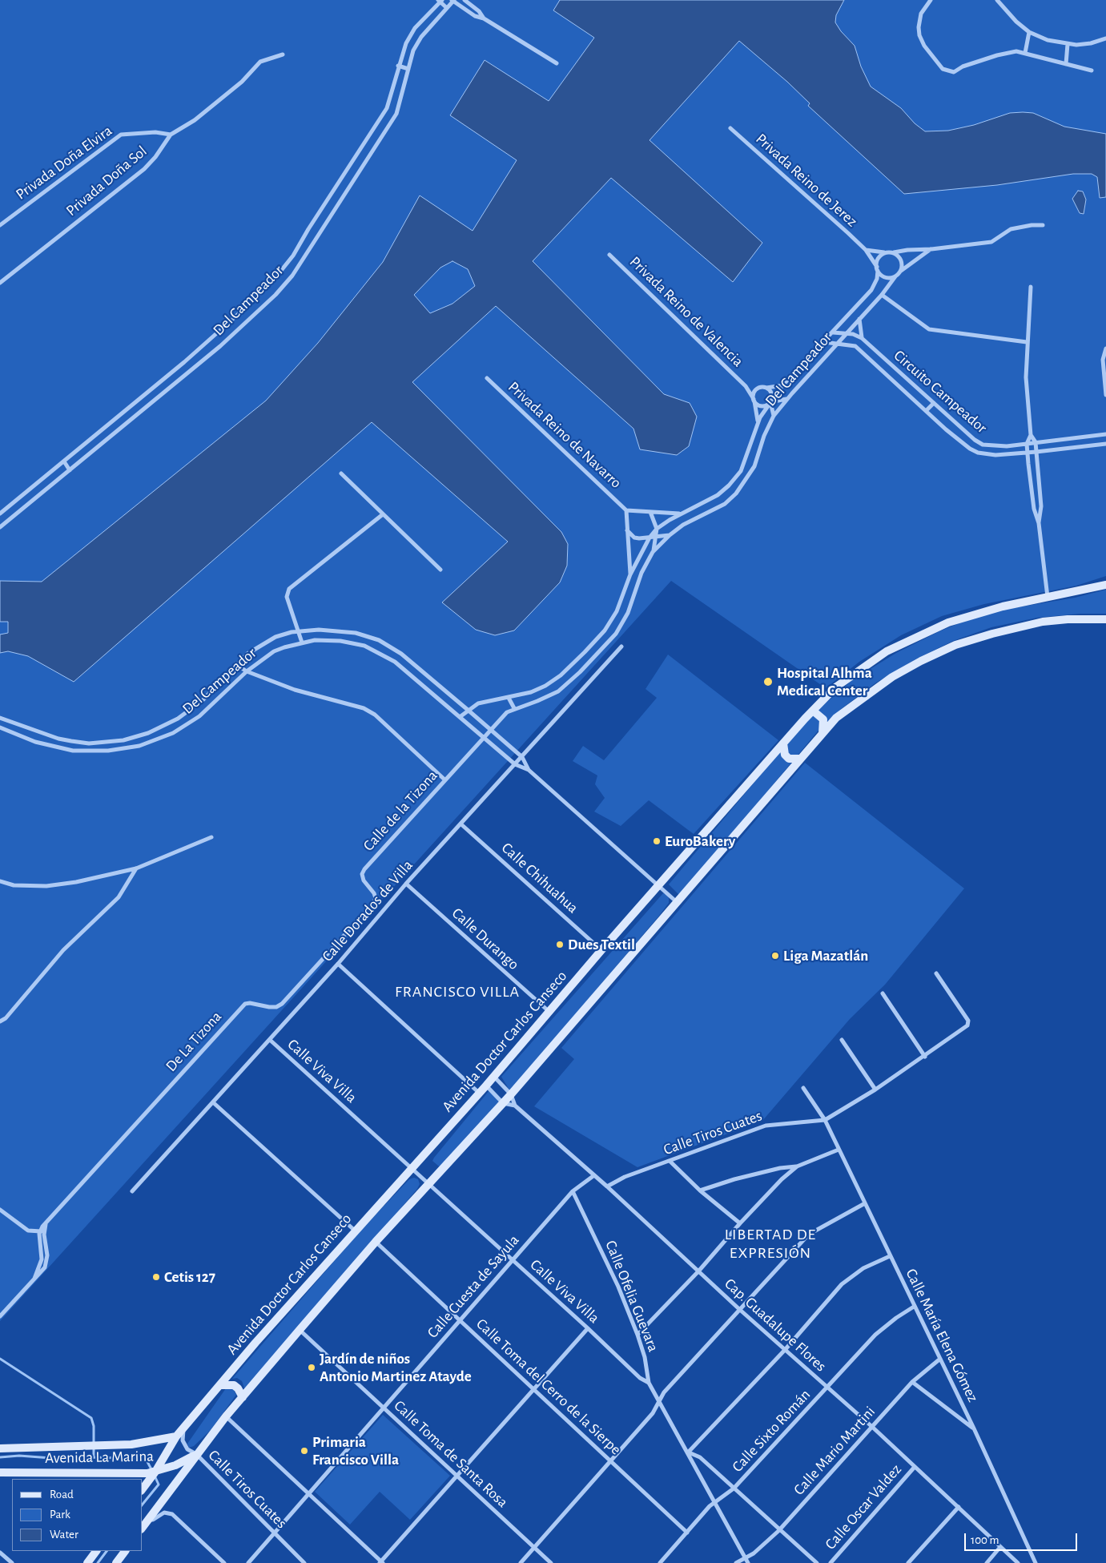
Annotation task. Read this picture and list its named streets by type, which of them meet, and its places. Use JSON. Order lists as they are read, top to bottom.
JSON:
{
  "streets": {
    "main road": ["Avenida Doctor Carlos Canseco", "Avenida La Marina"],
    "street": [
      "Privada Doña Elvira",
      "Privada Reino de Jerez",
      "Privada Doña Sol",
      "Del Campeador",
      "Privada Reino de Valencia",
      "Circuito Campeador",
      "Privada Reino de Navarro",
      "Calle de la Tizona",
      "Calle Chihuahua",
      "Calle Dorados de Villa",
      "Calle Durango",
      "De La Tizona",
      "Calle Viva Villa",
      "Calle Tiros Cuates",
      "Calle Cuesta de Sayula",
      "Calle Ofelia Guevara",
      "Cap. Guadalupe Flores",
      "Calle María Elena Gómez",
      "Calle Toma del Cerro de la Sierpe",
      "Calle Sixto Román",
      "Calle Mario Martini",
      "Calle Toma de Santa Rosa",
      "Calle Oscar Valdez"
    ]
  },
  "crossings": [
    ["Privada Doña Elvira", "Privada Doña Sol"],
    ["Privada Reino de Jerez", "Del Campeador"],
    ["Del Campeador", "Privada Reino de Valencia"],
    ["Del Campeador", "Circuito Campeador"],
    ["Del Campeador", "Privada Reino de Navarro"],
    ["Del Campeador", "Calle de la Tizona"],
    ["Calle de la Tizona", "De La Tizona"],
    ["Calle Chihuahua", "Calle Dorados de Villa"],
    ["Calle Chihuahua", "Avenida Doctor Carlos Canseco"],
    ["Calle Dorados de Villa", "Calle Durango"],
    ["Calle Dorados de Villa", "Calle Viva Villa"],
    ["Calle Durango", "Avenida Doctor Carlos Canseco"],
    ["Avenida Doctor Carlos Canseco", "Calle Viva Villa"],
    ["Avenida Doctor Carlos Canseco", "Calle Tiros Cuates"],
    ["Avenida Doctor Carlos Canseco", "Avenida La Marina"],
    ["Calle Viva Villa", "Calle Cuesta de Sayula"],
    ["Calle Viva Villa", "Calle Ofelia Guevara"],
    ["Calle Tiros Cuates", "Calle Cuesta de Sayula"],
    ["Calle Tiros Cuates", "Cap. Guadalupe Flores"],
    ["Calle Tiros Cuates", "Calle María Elena Gómez"],
    ["Calle Tiros Cuates", "Avenida La Marina"],
    ["Calle Cuesta de Sayula", "Calle Ofelia Guevara"],
    ["Calle Cuesta de Sayula", "Cap. Guadalupe Flores"],
    ["Calle Cuesta de Sayula", "Calle Toma del Cerro de la Sierpe"],
    ["Calle Cuesta de Sayula", "Calle Toma de Santa Rosa"],
    ["Cap. Guadalupe Flores", "Calle Sixto Román"],
    ["Cap. Guadalupe Flores", "Calle Mario Martini"],
    ["Cap. Guadalupe Flores", "Calle Oscar Valdez"],
    ["Calle María Elena Gómez", "Calle Sixto Román"],
    ["Calle María Elena Gómez", "Calle Mario Martini"],
    ["Calle Toma del Cerro de la Sierpe", "Calle Sixto Román"]
  ],
  "districts": ["FRANCISCO VILLA", "LIBERTAD DE EXPRESIÓN"],
  "places": [
    "Hospital Alhma Medical Center",
    "EuroBakery",
    "Dues Textil",
    "Liga Mazatlán",
    "Cetis 127",
    "Jardín de niños Antonio Martinez Atayde",
    "Primaria Francisco Villa"
  ],
  "legend": ["Road", "Park", "Water"],
  "scale_bar": "100 m"
}
